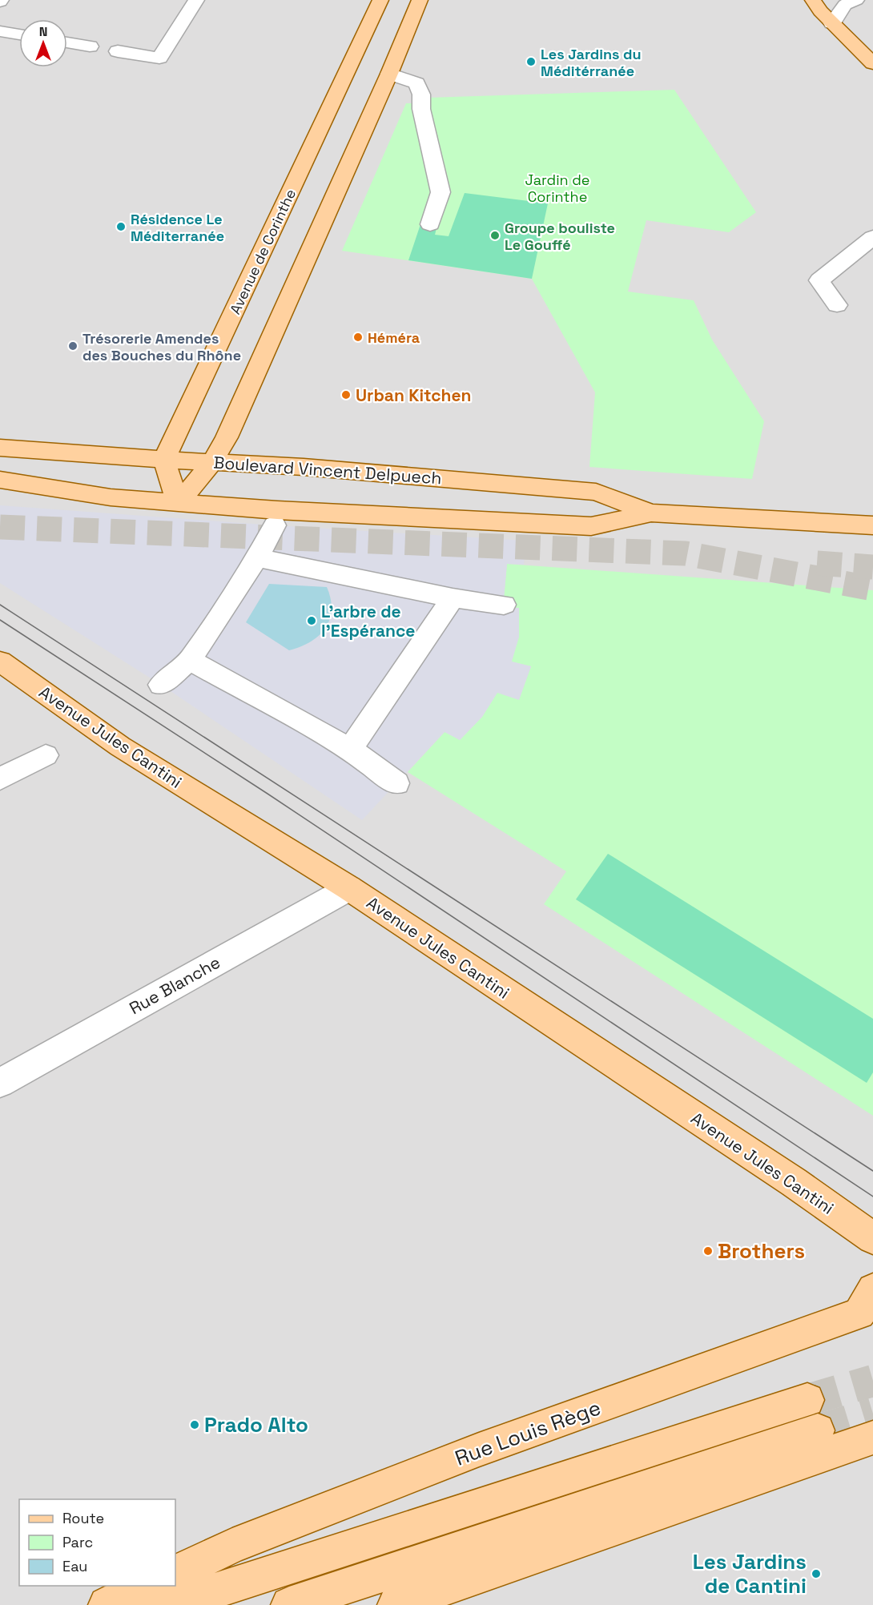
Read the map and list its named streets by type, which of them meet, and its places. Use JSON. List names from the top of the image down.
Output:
{
  "streets": {
    "main road": [
      "Avenue de Corinthe",
      "Boulevard Vincent Delpuech",
      "Avenue Jules Cantini",
      "Rue Louis Rège"
    ],
    "street": ["Rue Blanche"]
  },
  "crossings": [
    ["Avenue de Corinthe", "Boulevard Vincent Delpuech"],
    ["Avenue Jules Cantini", "Rue Blanche"]
  ],
  "parks": ["Jardin de Corinthe"],
  "places": [
    "Les Jardins du Méditérranée",
    "Résidence Le Méditerranée",
    "Groupe bouliste Le Gouffé",
    "Héméra",
    "Trésorerie Amendes des Bouches du Rhône",
    "Urban Kitchen",
    "L’arbre de l’Espérance",
    "Brothers",
    "Prado Alto",
    "Les Jardins de Cantini"
  ],
  "legend": ["Route", "Parc", "Eau"],
  "north": "top"
}
